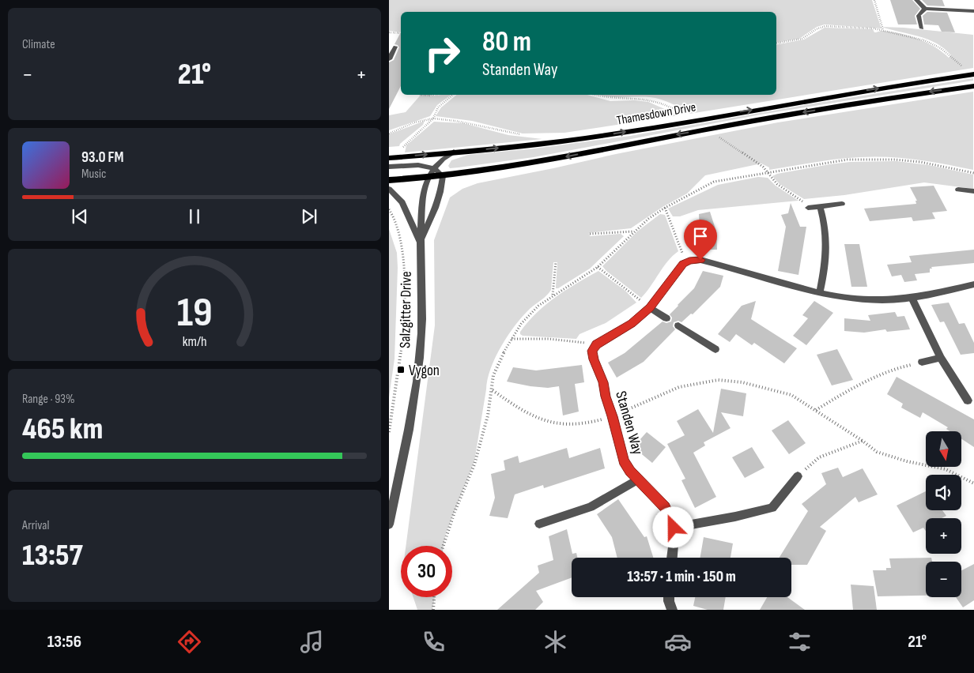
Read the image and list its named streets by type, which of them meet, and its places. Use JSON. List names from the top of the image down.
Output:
{
  "streets": {
    "main road": ["Thamesdown Drive"],
    "street": ["Salzgitter Drive", "Standen Way"]
  },
  "crossings": [
    ["Thamesdown Drive", "Salzgitter Drive"]
  ],
  "places": {
    "transit": ["Vygon"]
  },
  "north": "bottom",
  "page": {
    "tile": [
      "Climate",
      ["Range · 93%", "465 km"],
      ["Arrival", "13:57"]
    ],
    "turn": ["80 m", "Standen Way"],
    "heat": ["−", "21°", "+"],
    "song": ["93.0 FM", "Music"],
    "map_buttons": ["+", "−"],
    "limit": "30",
    "trip": "13:57 · 1 min · 150 m",
    "tabs": ["13:56", "21°"],
    "gauge": ["19", "km/h"]
  }
}
